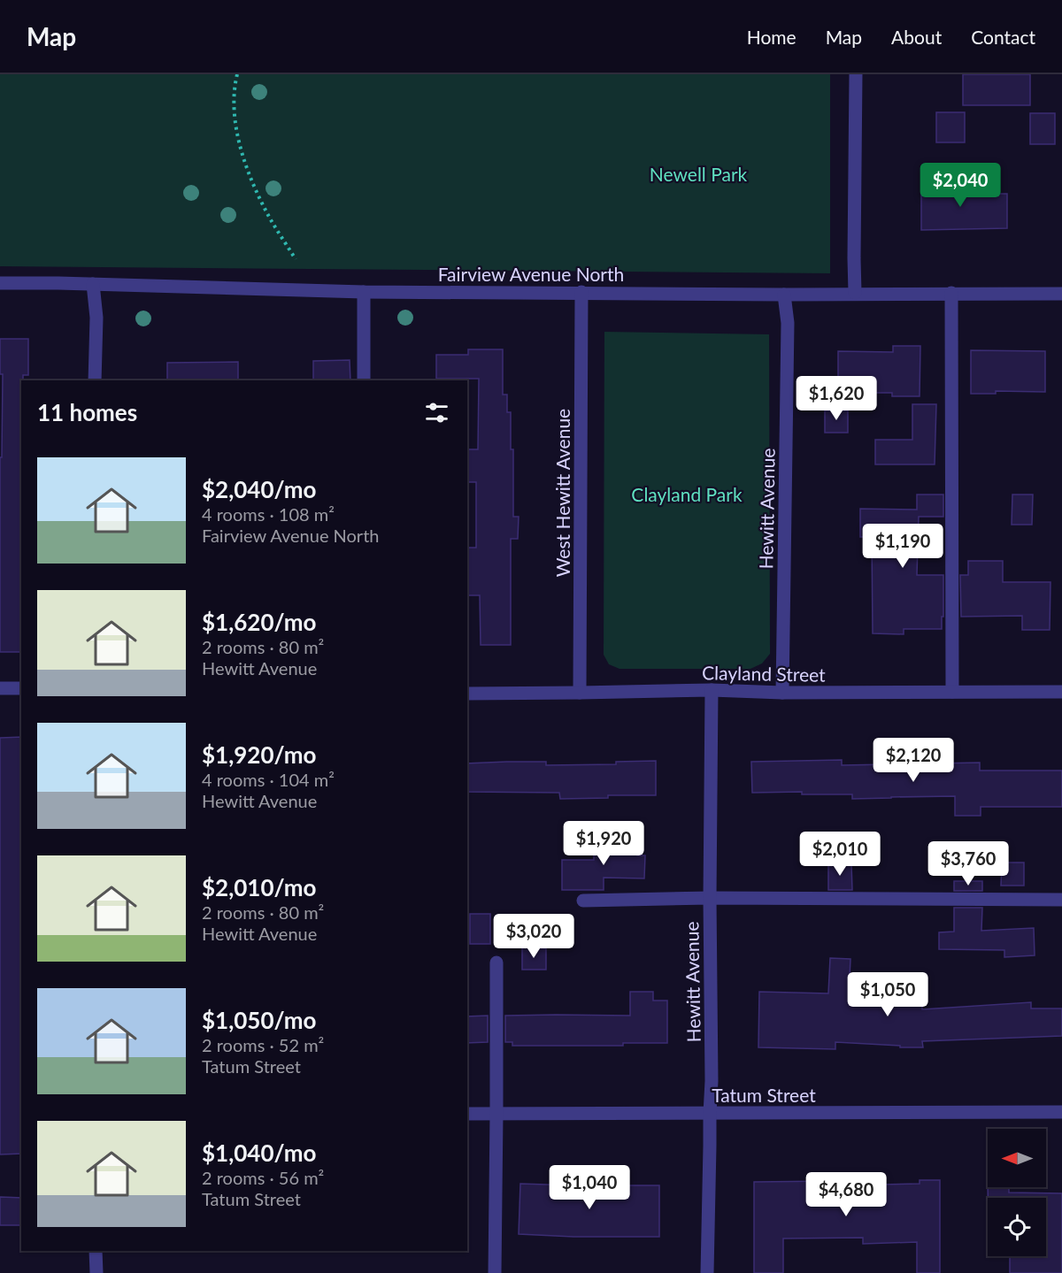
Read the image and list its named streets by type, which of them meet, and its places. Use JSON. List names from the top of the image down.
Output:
{
  "streets": {
    "street": [
      "Fairview Avenue North",
      "West Hewitt Avenue",
      "Hewitt Avenue",
      "Clayland Street",
      "Tatum Street"
    ]
  },
  "crossings": [
    ["Fairview Avenue North", "West Hewitt Avenue"],
    ["Fairview Avenue North", "Hewitt Avenue"],
    ["West Hewitt Avenue", "Clayland Street"],
    ["Hewitt Avenue", "Clayland Street"],
    ["Hewitt Avenue", "Tatum Street"]
  ],
  "parks": ["Newell Park", "Clayland Park"],
  "north": "left",
  "page": {
    "header": "Map",
    "nav": [
      "Home",
      "Map",
      "About",
      "Contact"
    ],
    "price": [
      "$2,040",
      "$1,620",
      "$1,190",
      "$2,120",
      "$1,920",
      "$2,010",
      "$3,760",
      "$3,020",
      "$1,050",
      "$1,040",
      "$4,680"
    ],
    "heading": "11 homes",
    "list": [
      {
        "name": "$2,040/mo",
        "note": "4 rooms · 108 m² · Fairview Avenue North"
      },
      {
        "name": "$1,620/mo",
        "note": "2 rooms · 80 m² · Hewitt Avenue"
      },
      {
        "name": "$1,920/mo",
        "note": "4 rooms · 104 m² · Hewitt Avenue"
      },
      {
        "name": "$2,010/mo",
        "note": "2 rooms · 80 m² · Hewitt Avenue"
      },
      {
        "name": "$1,050/mo",
        "note": "2 rooms · 52 m² · Tatum Street"
      },
      {
        "name": "$1,040/mo",
        "note": "2 rooms · 56 m² · Tatum Street"
      }
    ]
  }
}
